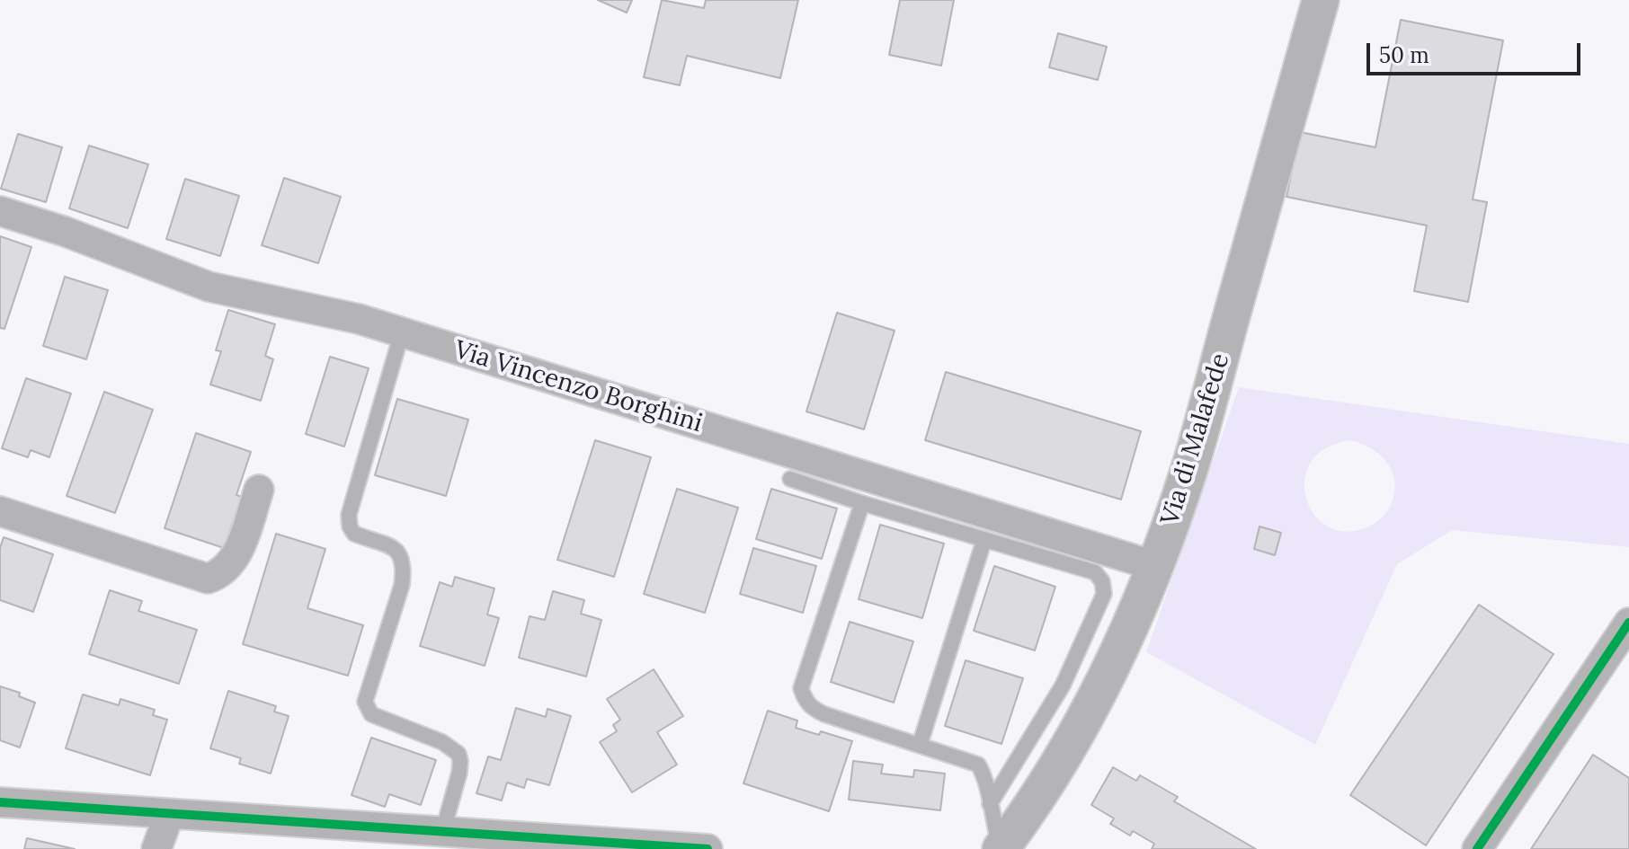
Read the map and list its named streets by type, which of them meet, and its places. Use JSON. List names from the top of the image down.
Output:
{
  "streets": {
    "street": ["Via Vincenzo Borghini", "Via di Malafede"]
  },
  "crossings": [
    ["Via Vincenzo Borghini", "Via di Malafede"]
  ],
  "scale_bar": "50 m"
}
